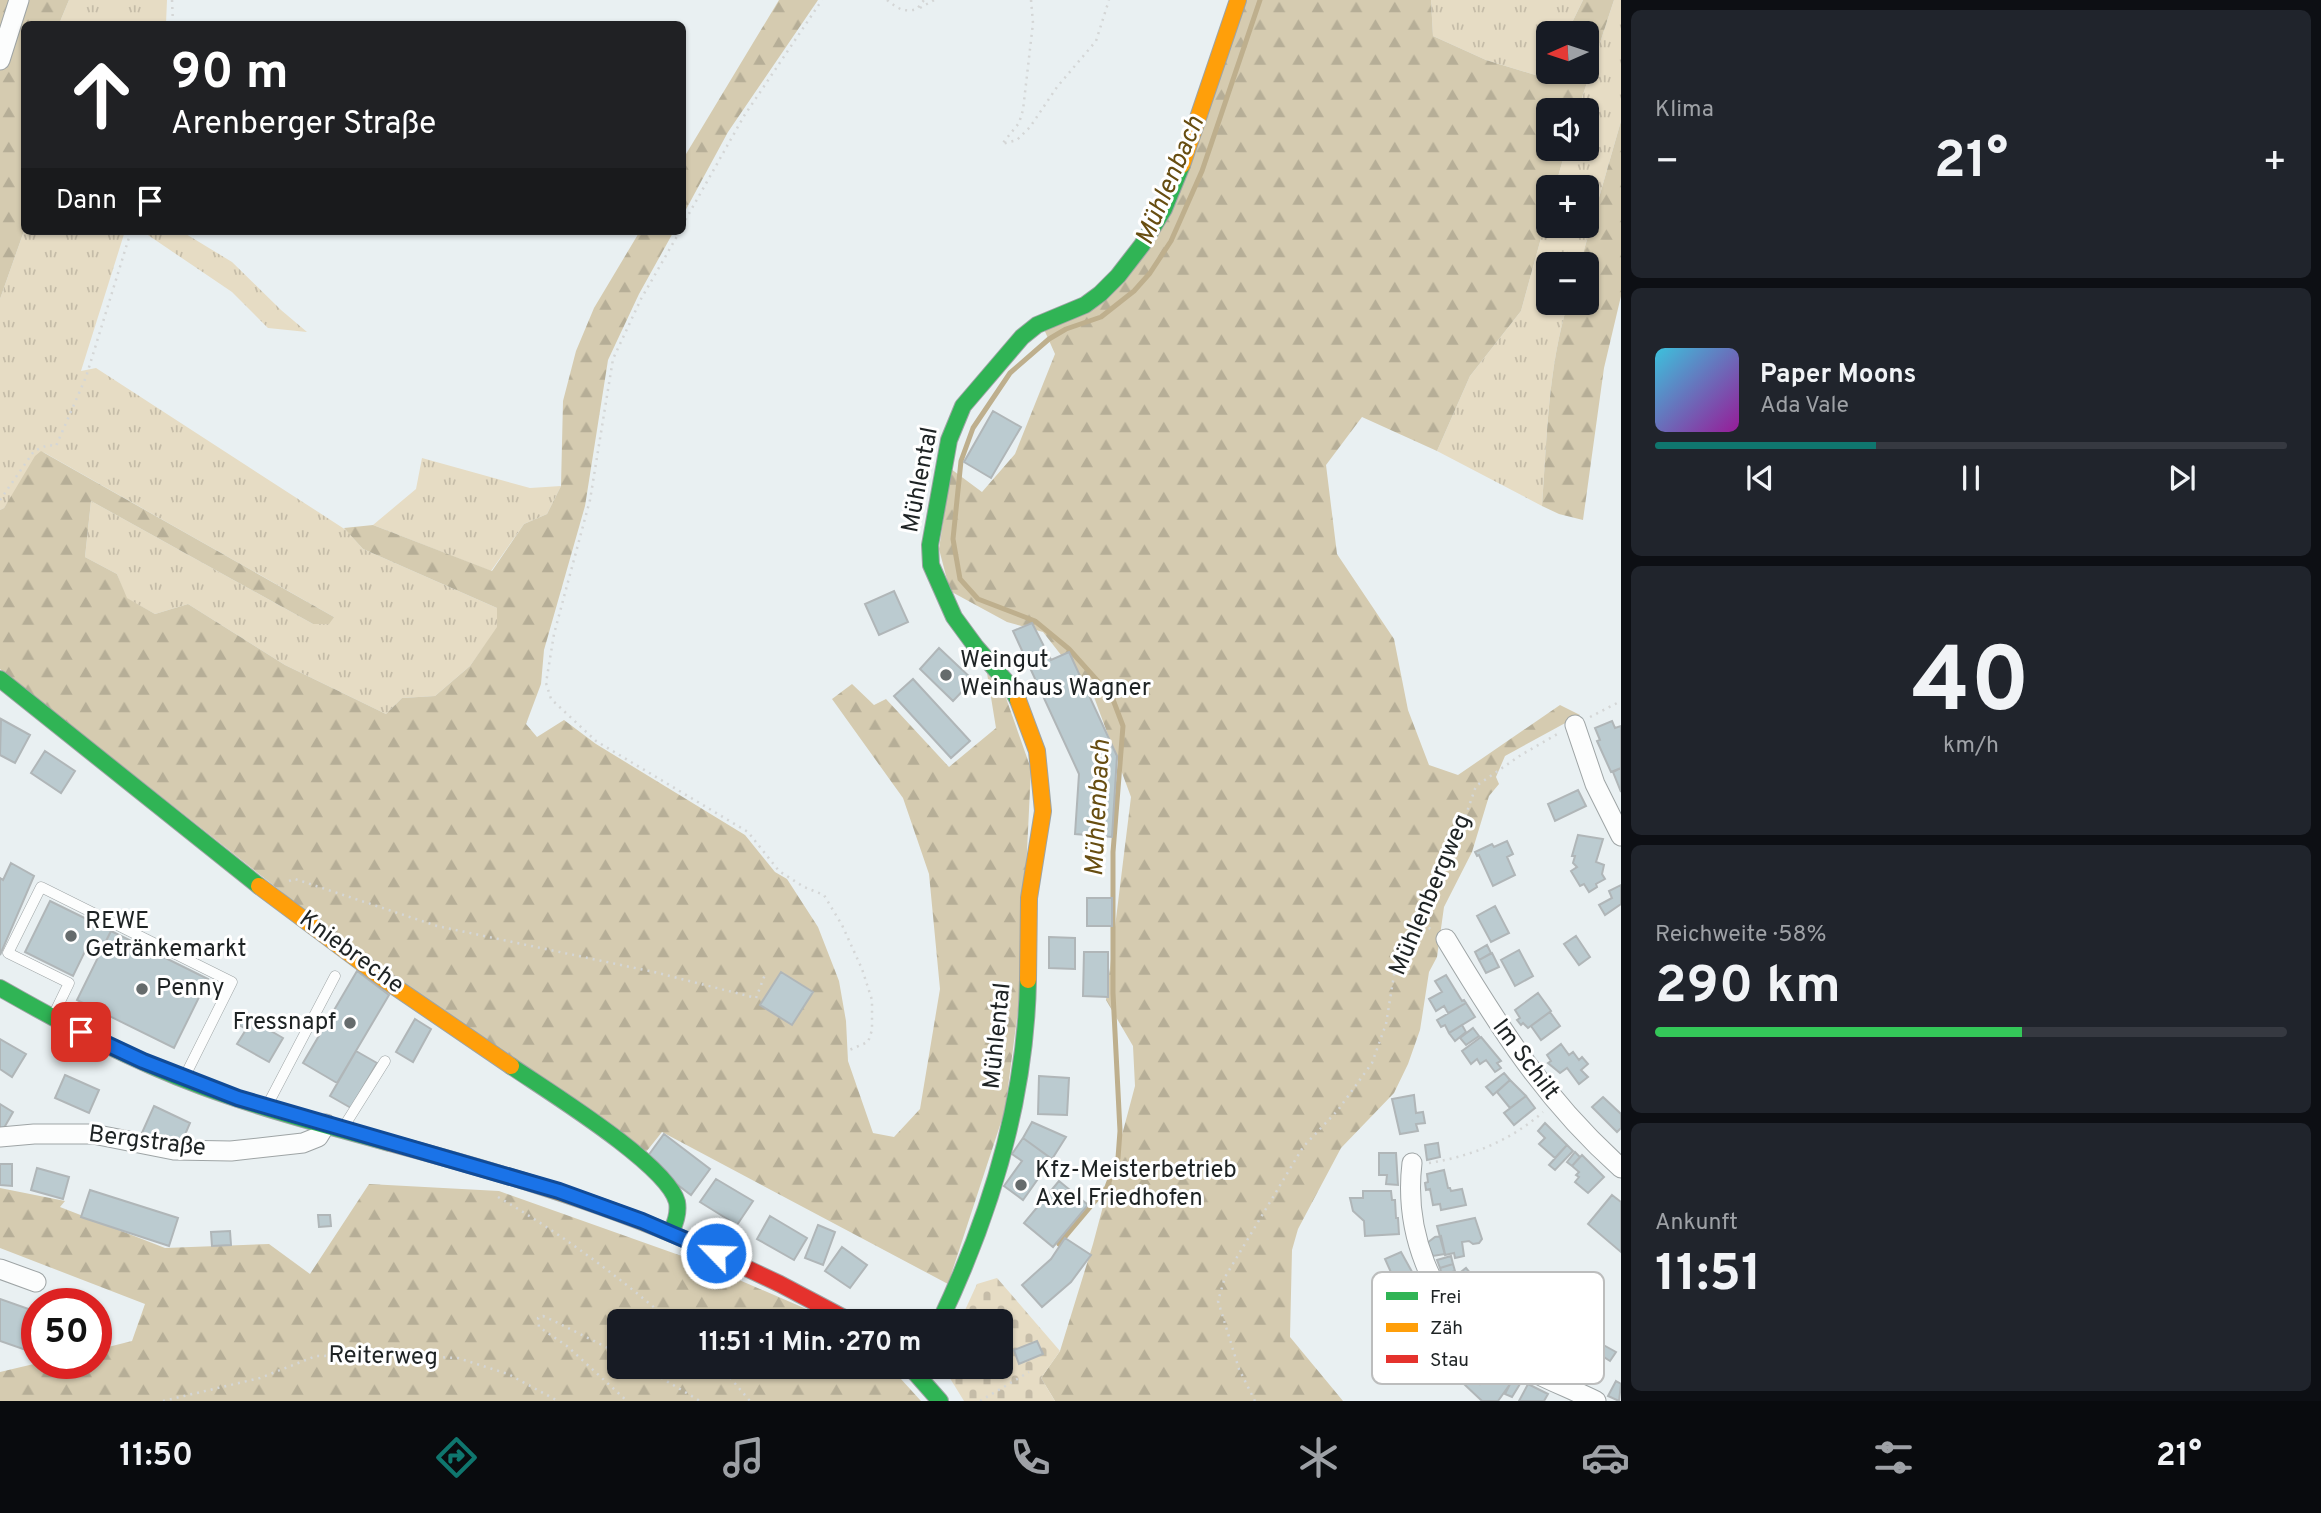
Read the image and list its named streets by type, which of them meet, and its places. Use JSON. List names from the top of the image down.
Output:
{
  "streets": {
    "street": [
      "Mühlental",
      "Kniebreche",
      "Im Schilt",
      "Bergstraße"
    ],
    "path": ["Mühlenbergweg", "Reiterweg"]
  },
  "water": ["Mühlenbach"],
  "places": [
    "Weingut Weinhaus Wagner",
    "REWE Getränkemarkt",
    "Penny",
    "Fressnapf",
    "Kfz-Meisterbetrieb Axel Friedhofen"
  ],
  "legend": ["Frei", "Zäh", "Stau"],
  "north": "left",
  "page": {
    "tile": [
      "Klima",
      ["40", "km/h"],
      ["Reichweite · 58%", "290 km"],
      ["Ankunft", "11:51"]
    ],
    "map_buttons": ["+", "−"],
    "turn": ["90 m", "Arenberger Straße"],
    "heat": ["−", "21°", "+"],
    "then": "Dann",
    "song": ["Paper Moons", "Ada Vale"],
    "limit": "50",
    "trip": "11:51 · 1 Min. · 270 m",
    "tabs": ["11:50", "21°"]
  }
}
